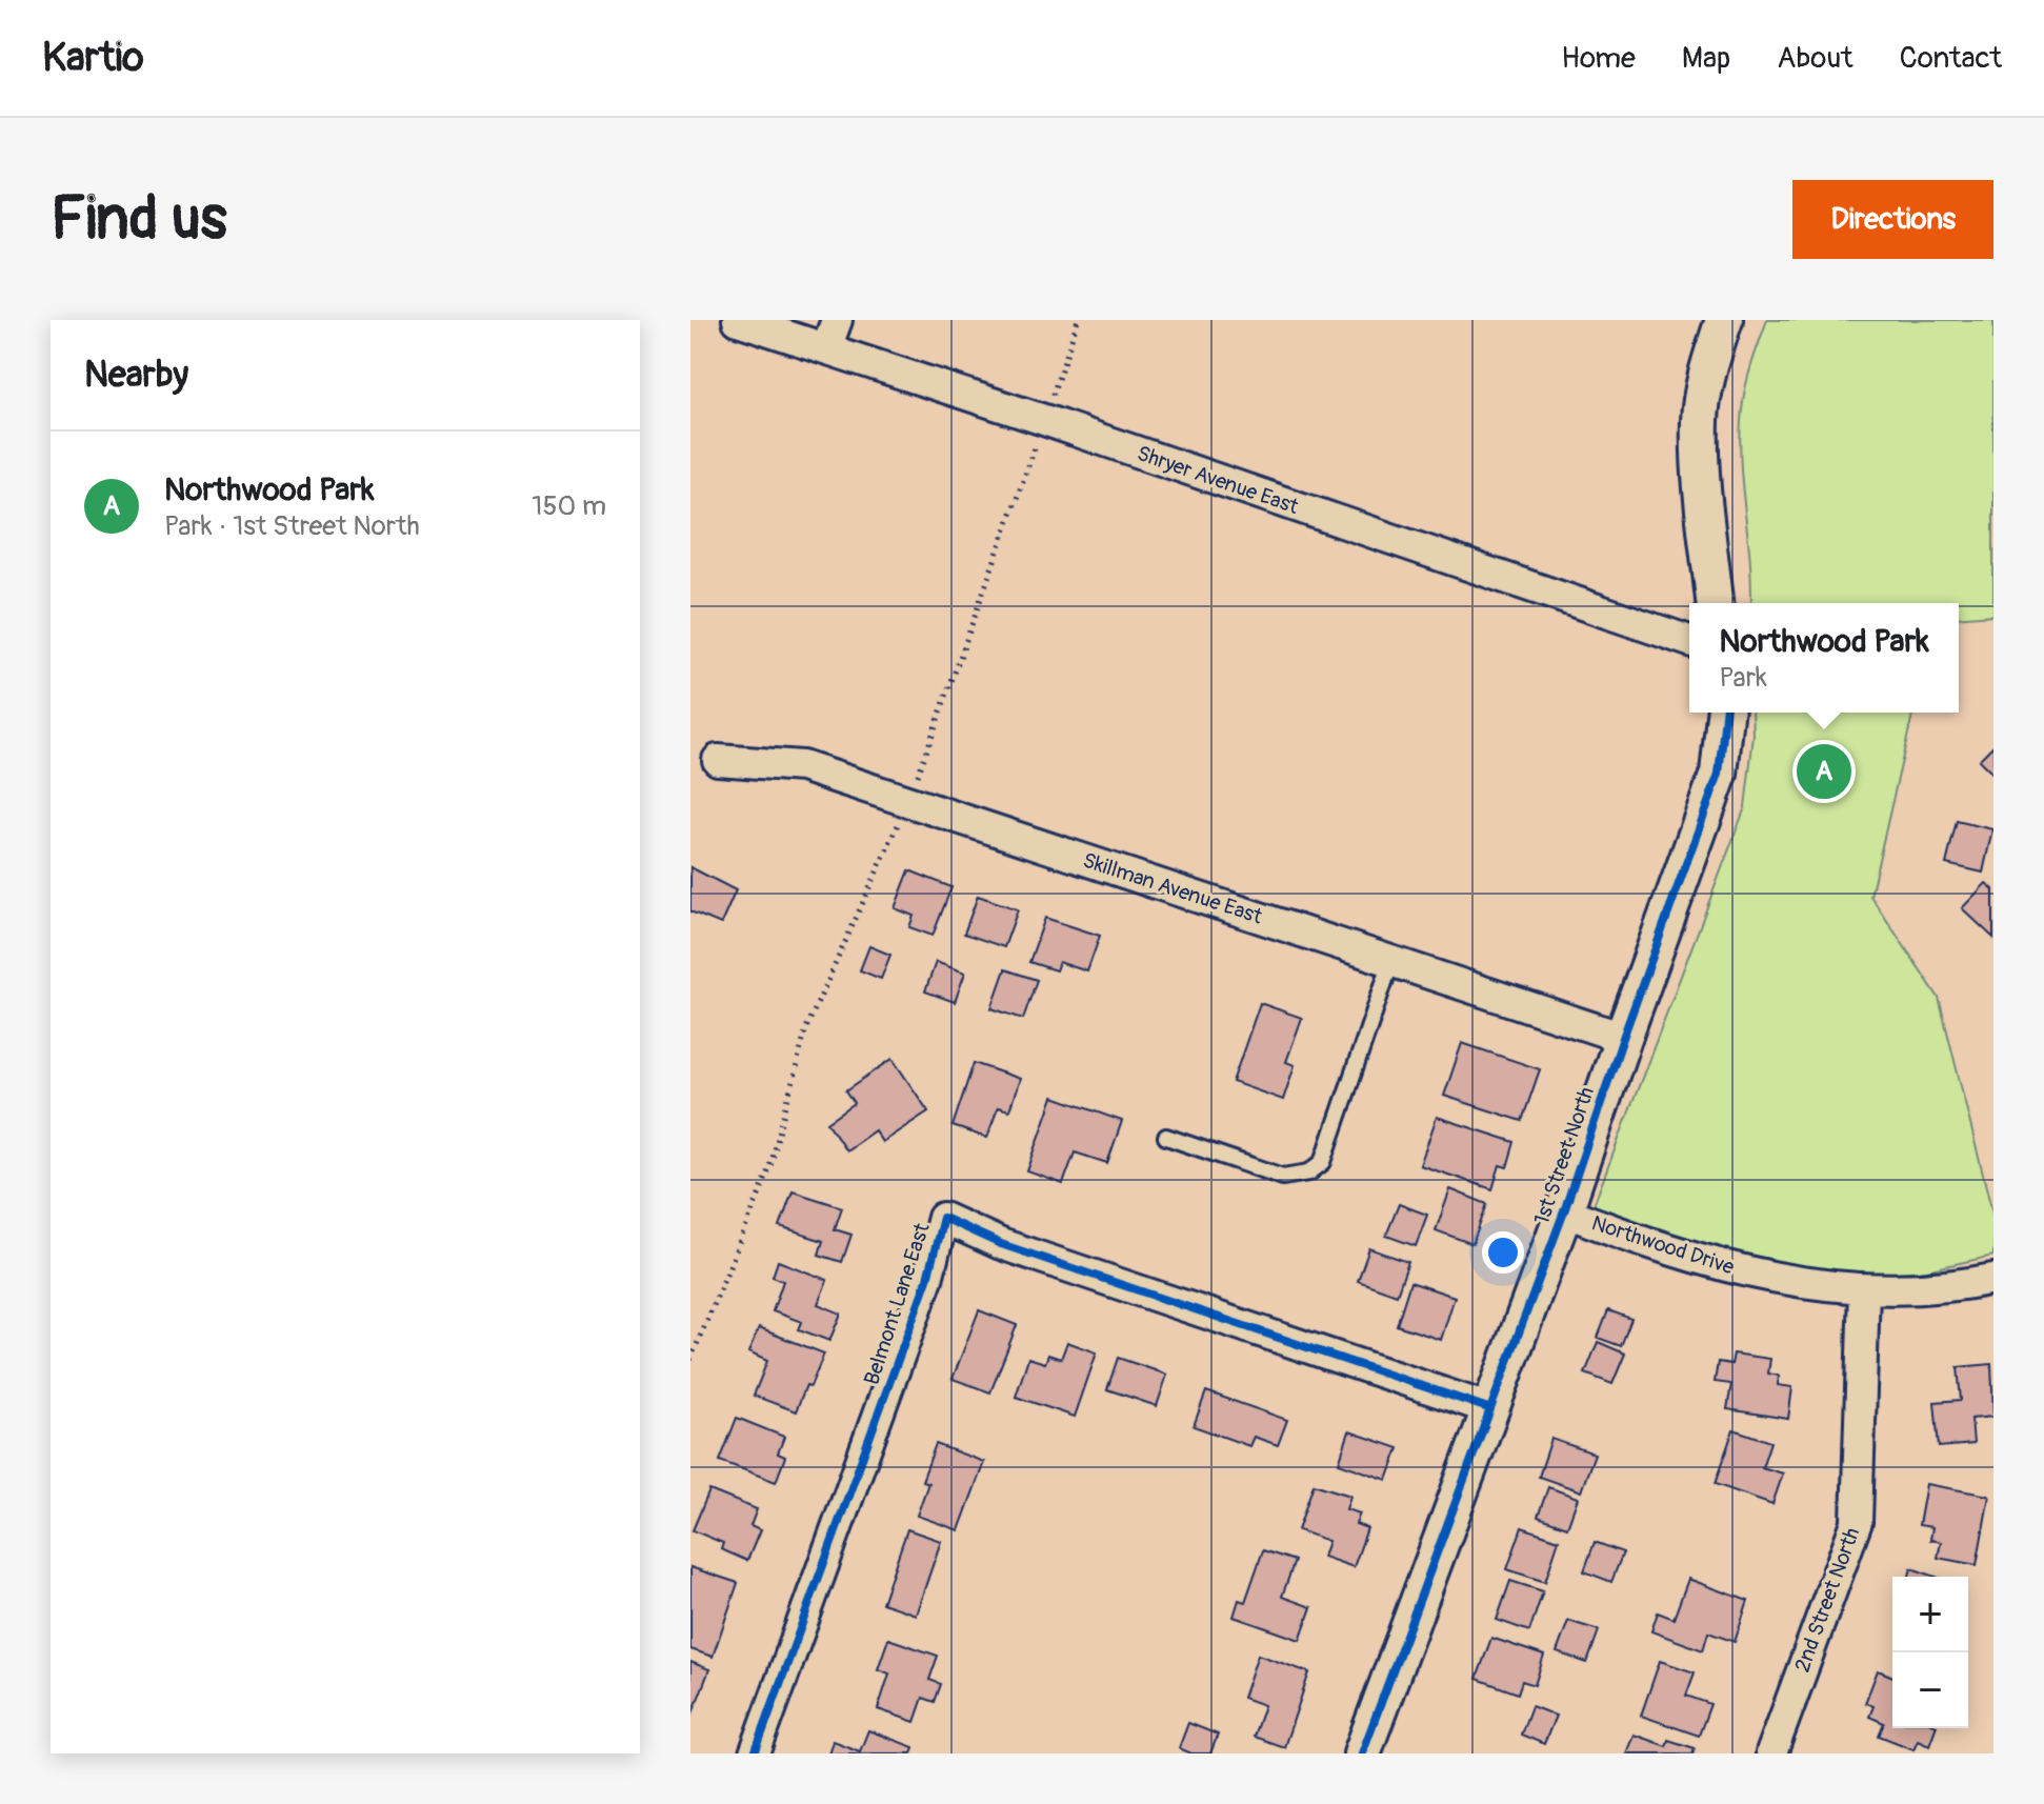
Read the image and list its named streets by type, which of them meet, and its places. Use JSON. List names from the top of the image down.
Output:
{
  "streets": {
    "street": [
      "Shryer Avenue East",
      "Skillman Avenue East",
      "1st Street North",
      "Northwood Drive",
      "Belmont Lane East",
      "2nd Street North"
    ]
  },
  "crossings": [
    ["Skillman Avenue East", "1st Street North"],
    ["1st Street North", "Northwood Drive"],
    ["1st Street North", "Belmont Lane East"],
    ["Northwood Drive", "2nd Street North"]
  ],
  "page": {
    "header": "Kartio",
    "nav": [
      "Home",
      "Map",
      "About",
      "Contact"
    ],
    "buttons": "Directions",
    "title": "Find us",
    "heading": "Nearby",
    "list": [
      {
        "mark": "A",
        "name": "Northwood Park",
        "note": "Park · 1st Street North",
        "value": "150 m"
      }
    ],
    "popup": ["Northwood Park", "Park"],
    "pins": "A",
    "map_buttons": ["+", "−"]
  }
}
